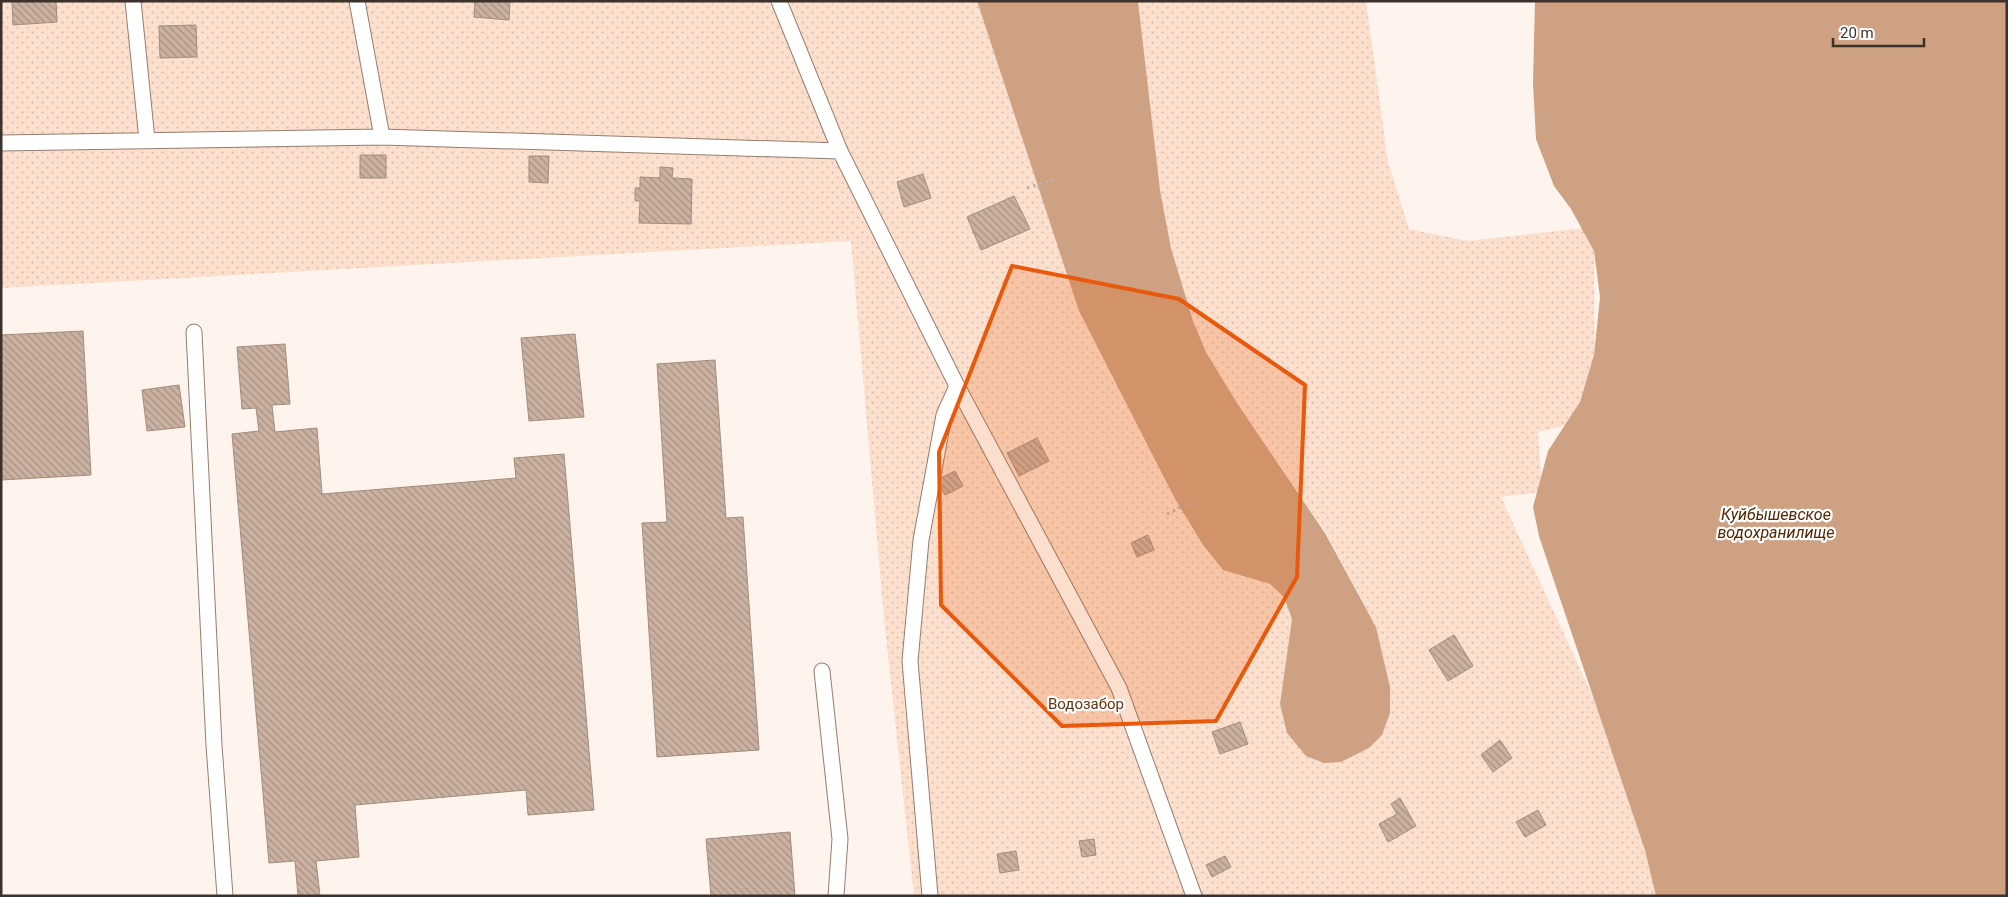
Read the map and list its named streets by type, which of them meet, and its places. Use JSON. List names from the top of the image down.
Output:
{
  "water": ["Куйбышевское водохранилище"],
  "parks": ["Водозабор"],
  "scale_bar": "20 m"
}
